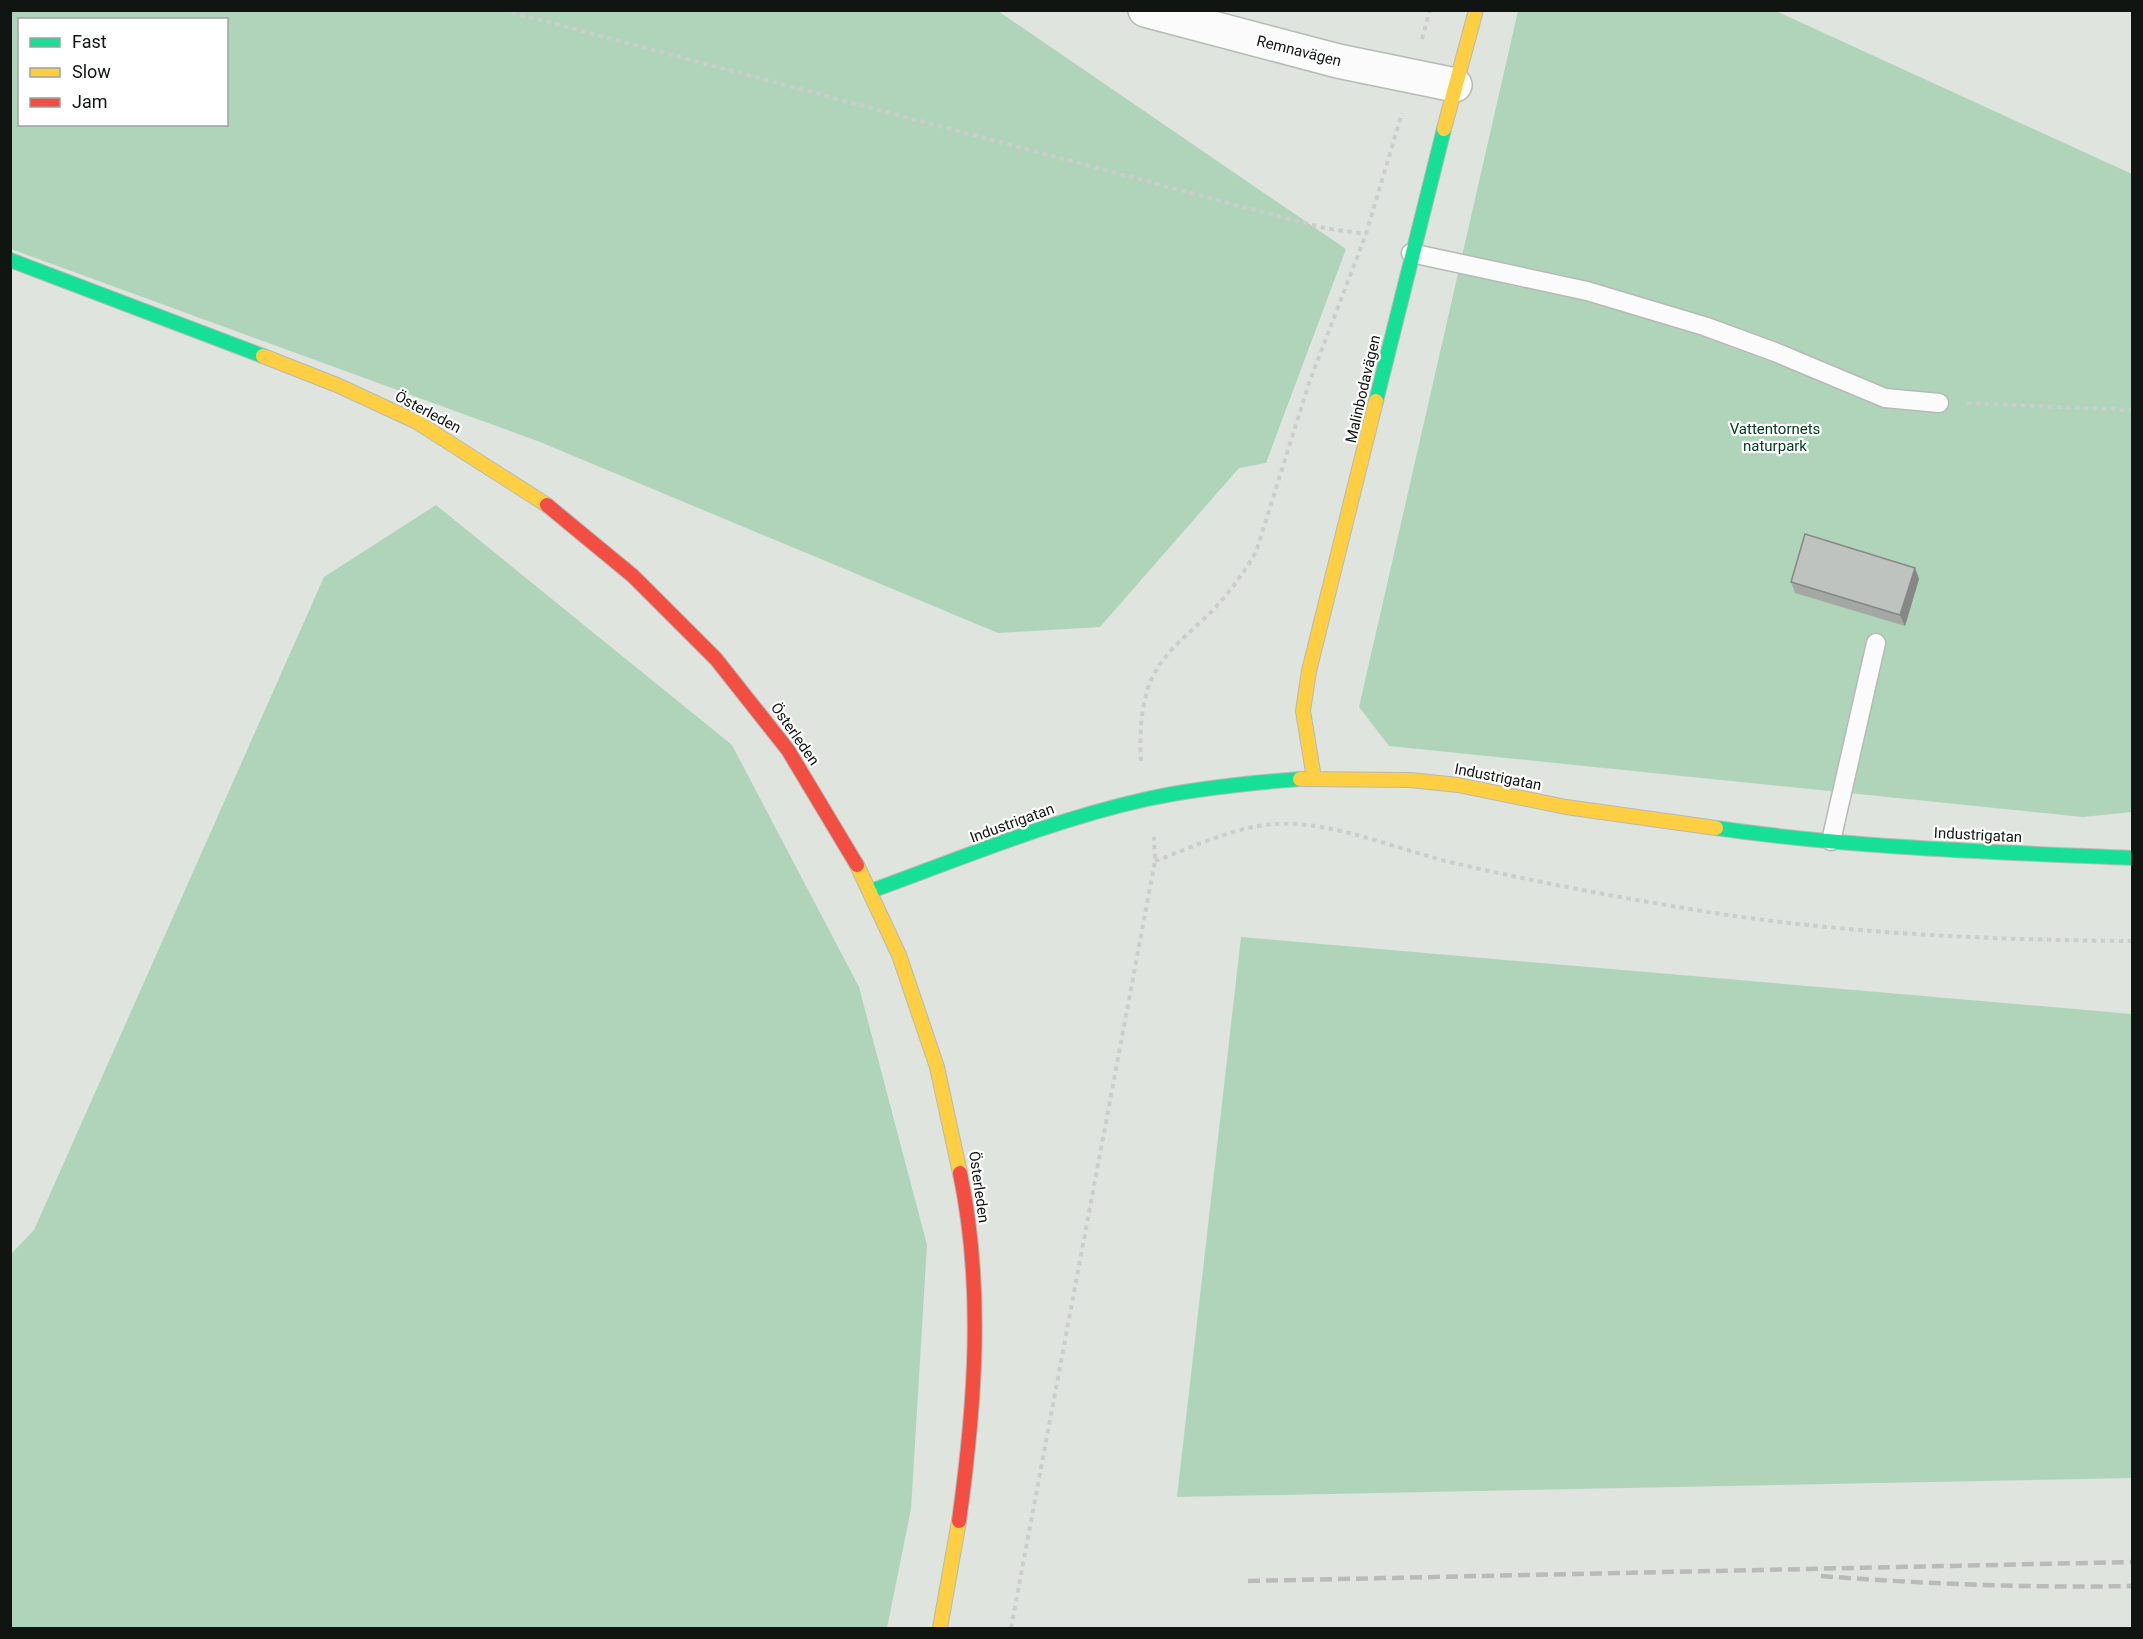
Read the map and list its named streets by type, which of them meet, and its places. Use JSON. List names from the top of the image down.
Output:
{
  "streets": {
    "street": [
      "Remnavägen",
      "Malinbodavägen",
      "Österleden",
      "Industrigatan"
    ]
  },
  "crossings": [
    ["Remnavägen", "Malinbodavägen"],
    ["Malinbodavägen", "Industrigatan"],
    ["Österleden", "Industrigatan"]
  ],
  "parks": ["Vattentornets naturpark"],
  "legend": ["Fast", "Slow", "Jam"]
}
